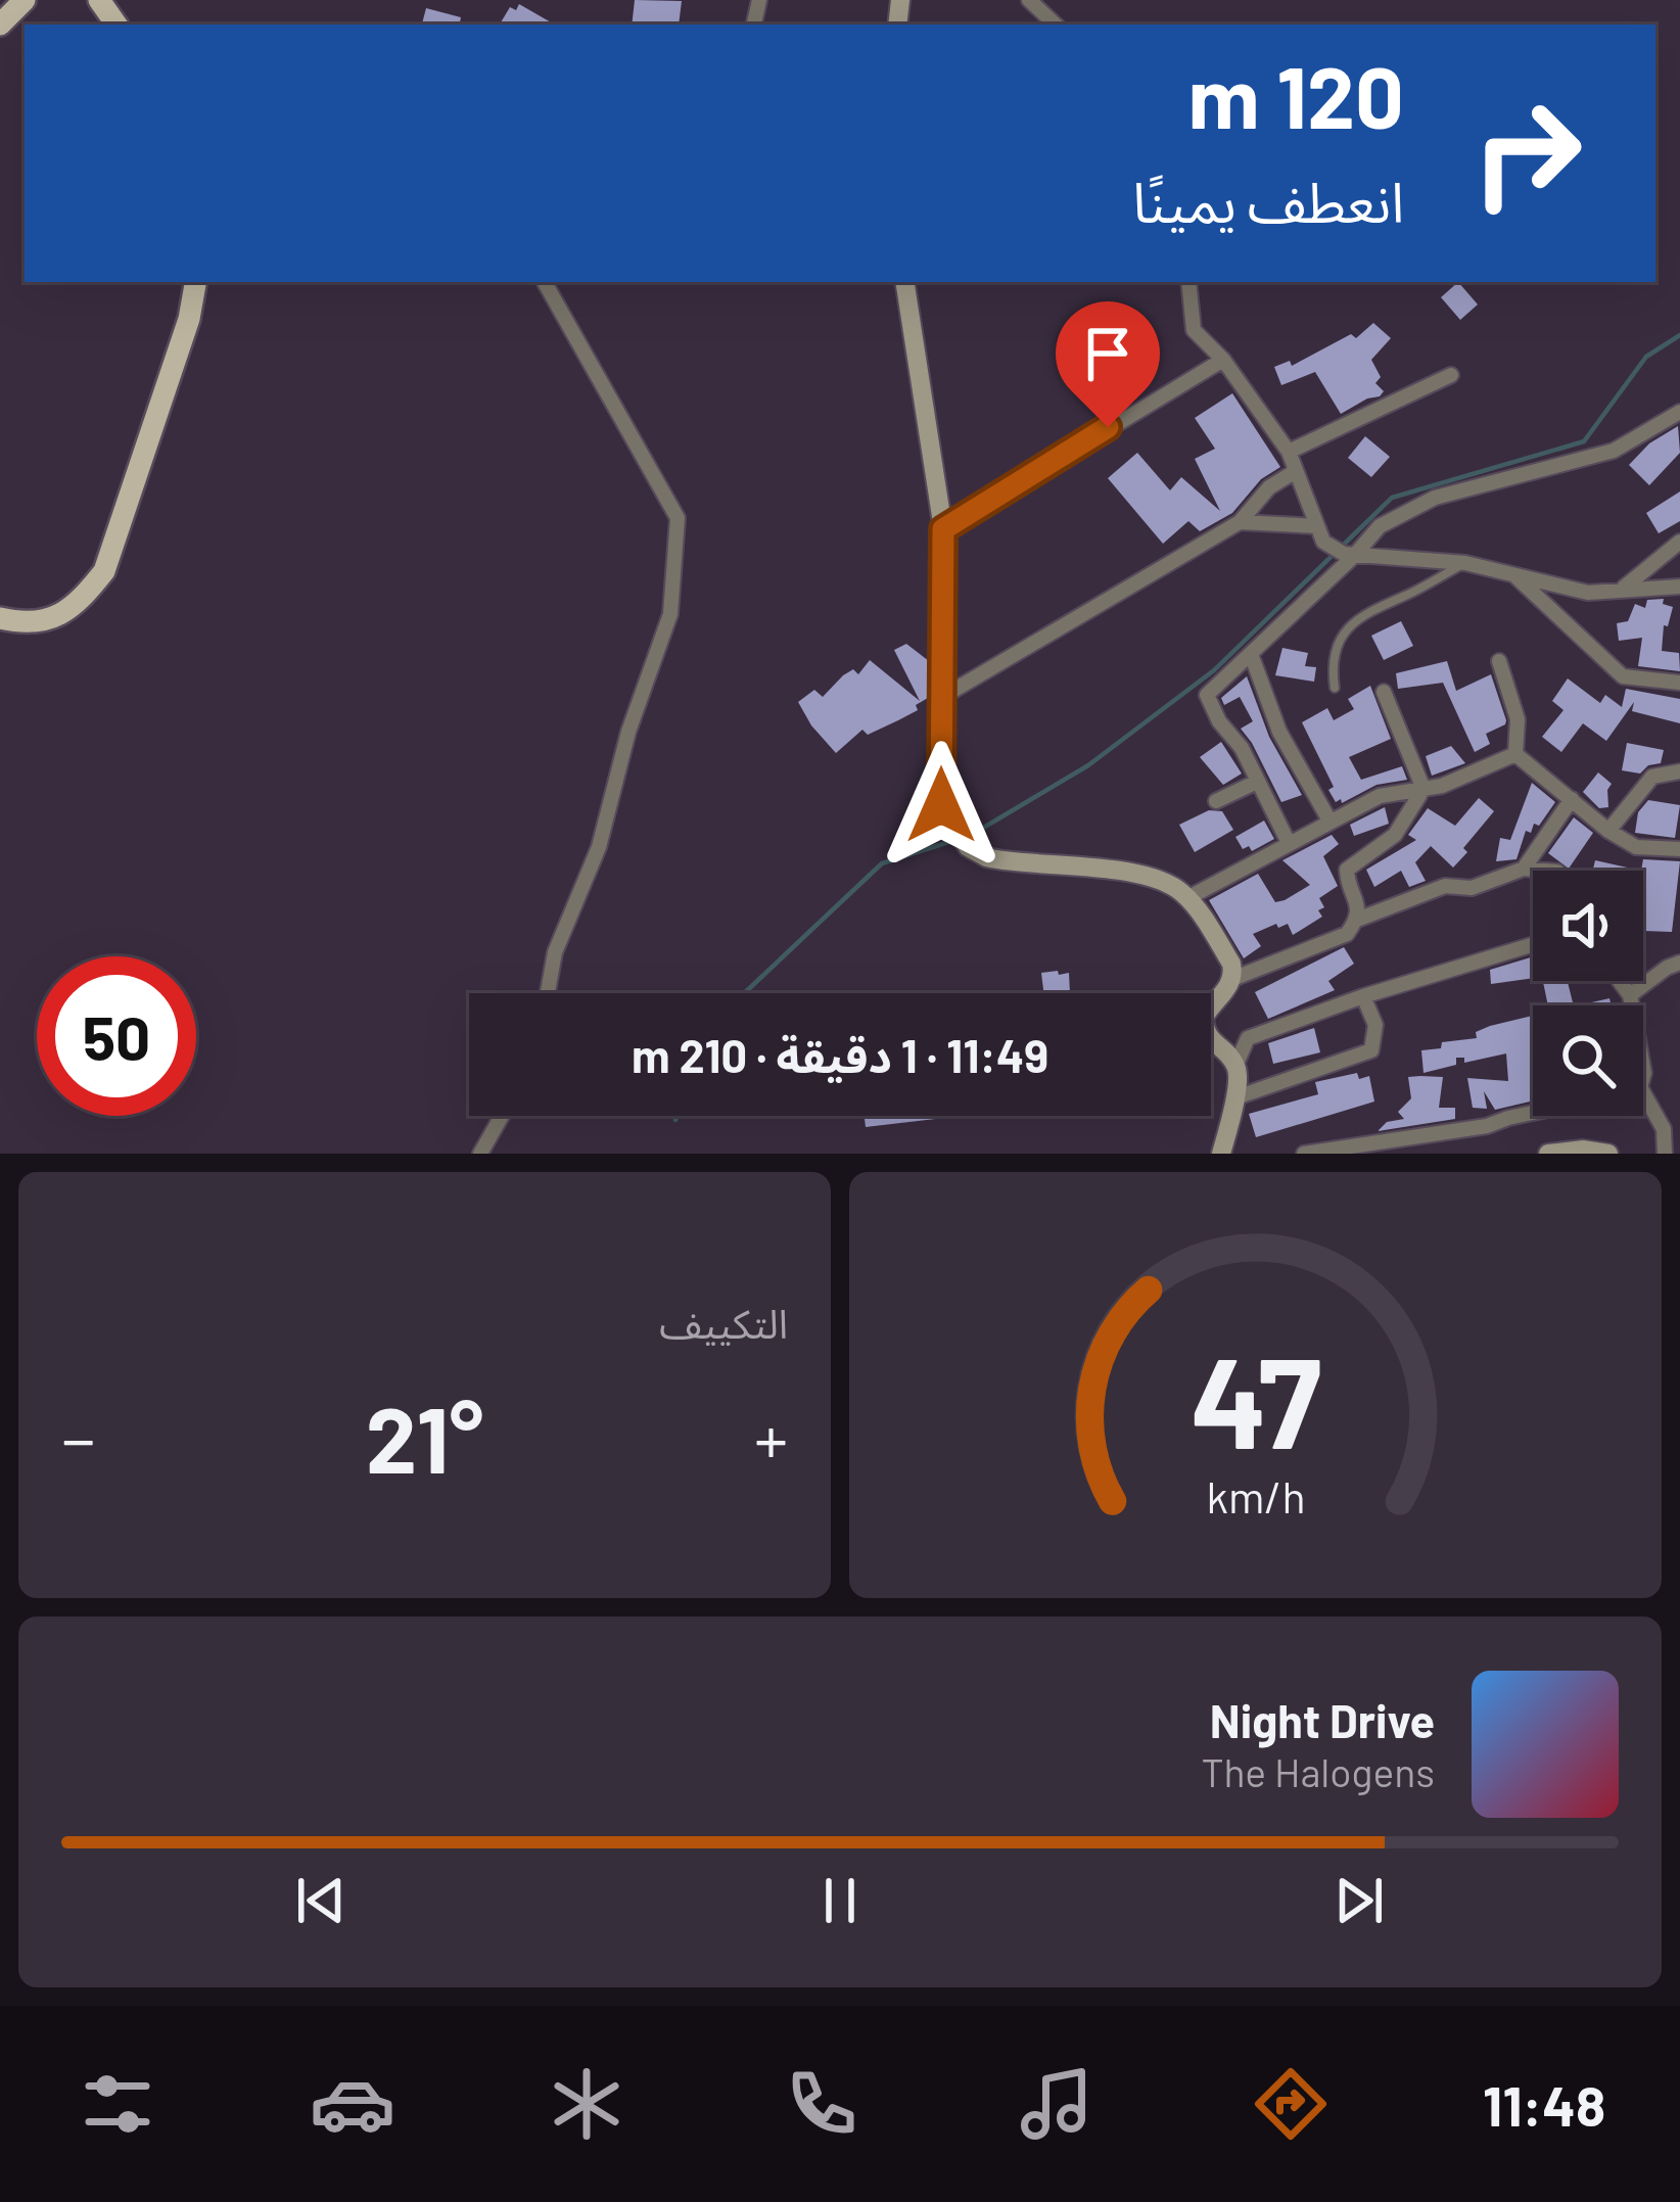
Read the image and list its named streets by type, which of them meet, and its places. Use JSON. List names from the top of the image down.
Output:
{
  "page": {
    "turn": ["120 m", "انعطف يمينًا"],
    "limit": "50",
    "trip": "11:49 · 1 دقيقة · 210 m",
    "tile": "التكييف",
    "heat": ["−", "21°", "+"],
    "song": ["Night Drive", "The Halogens"],
    "tabs": "11:48",
    "gauge": ["47", "km/h"]
  }
}
